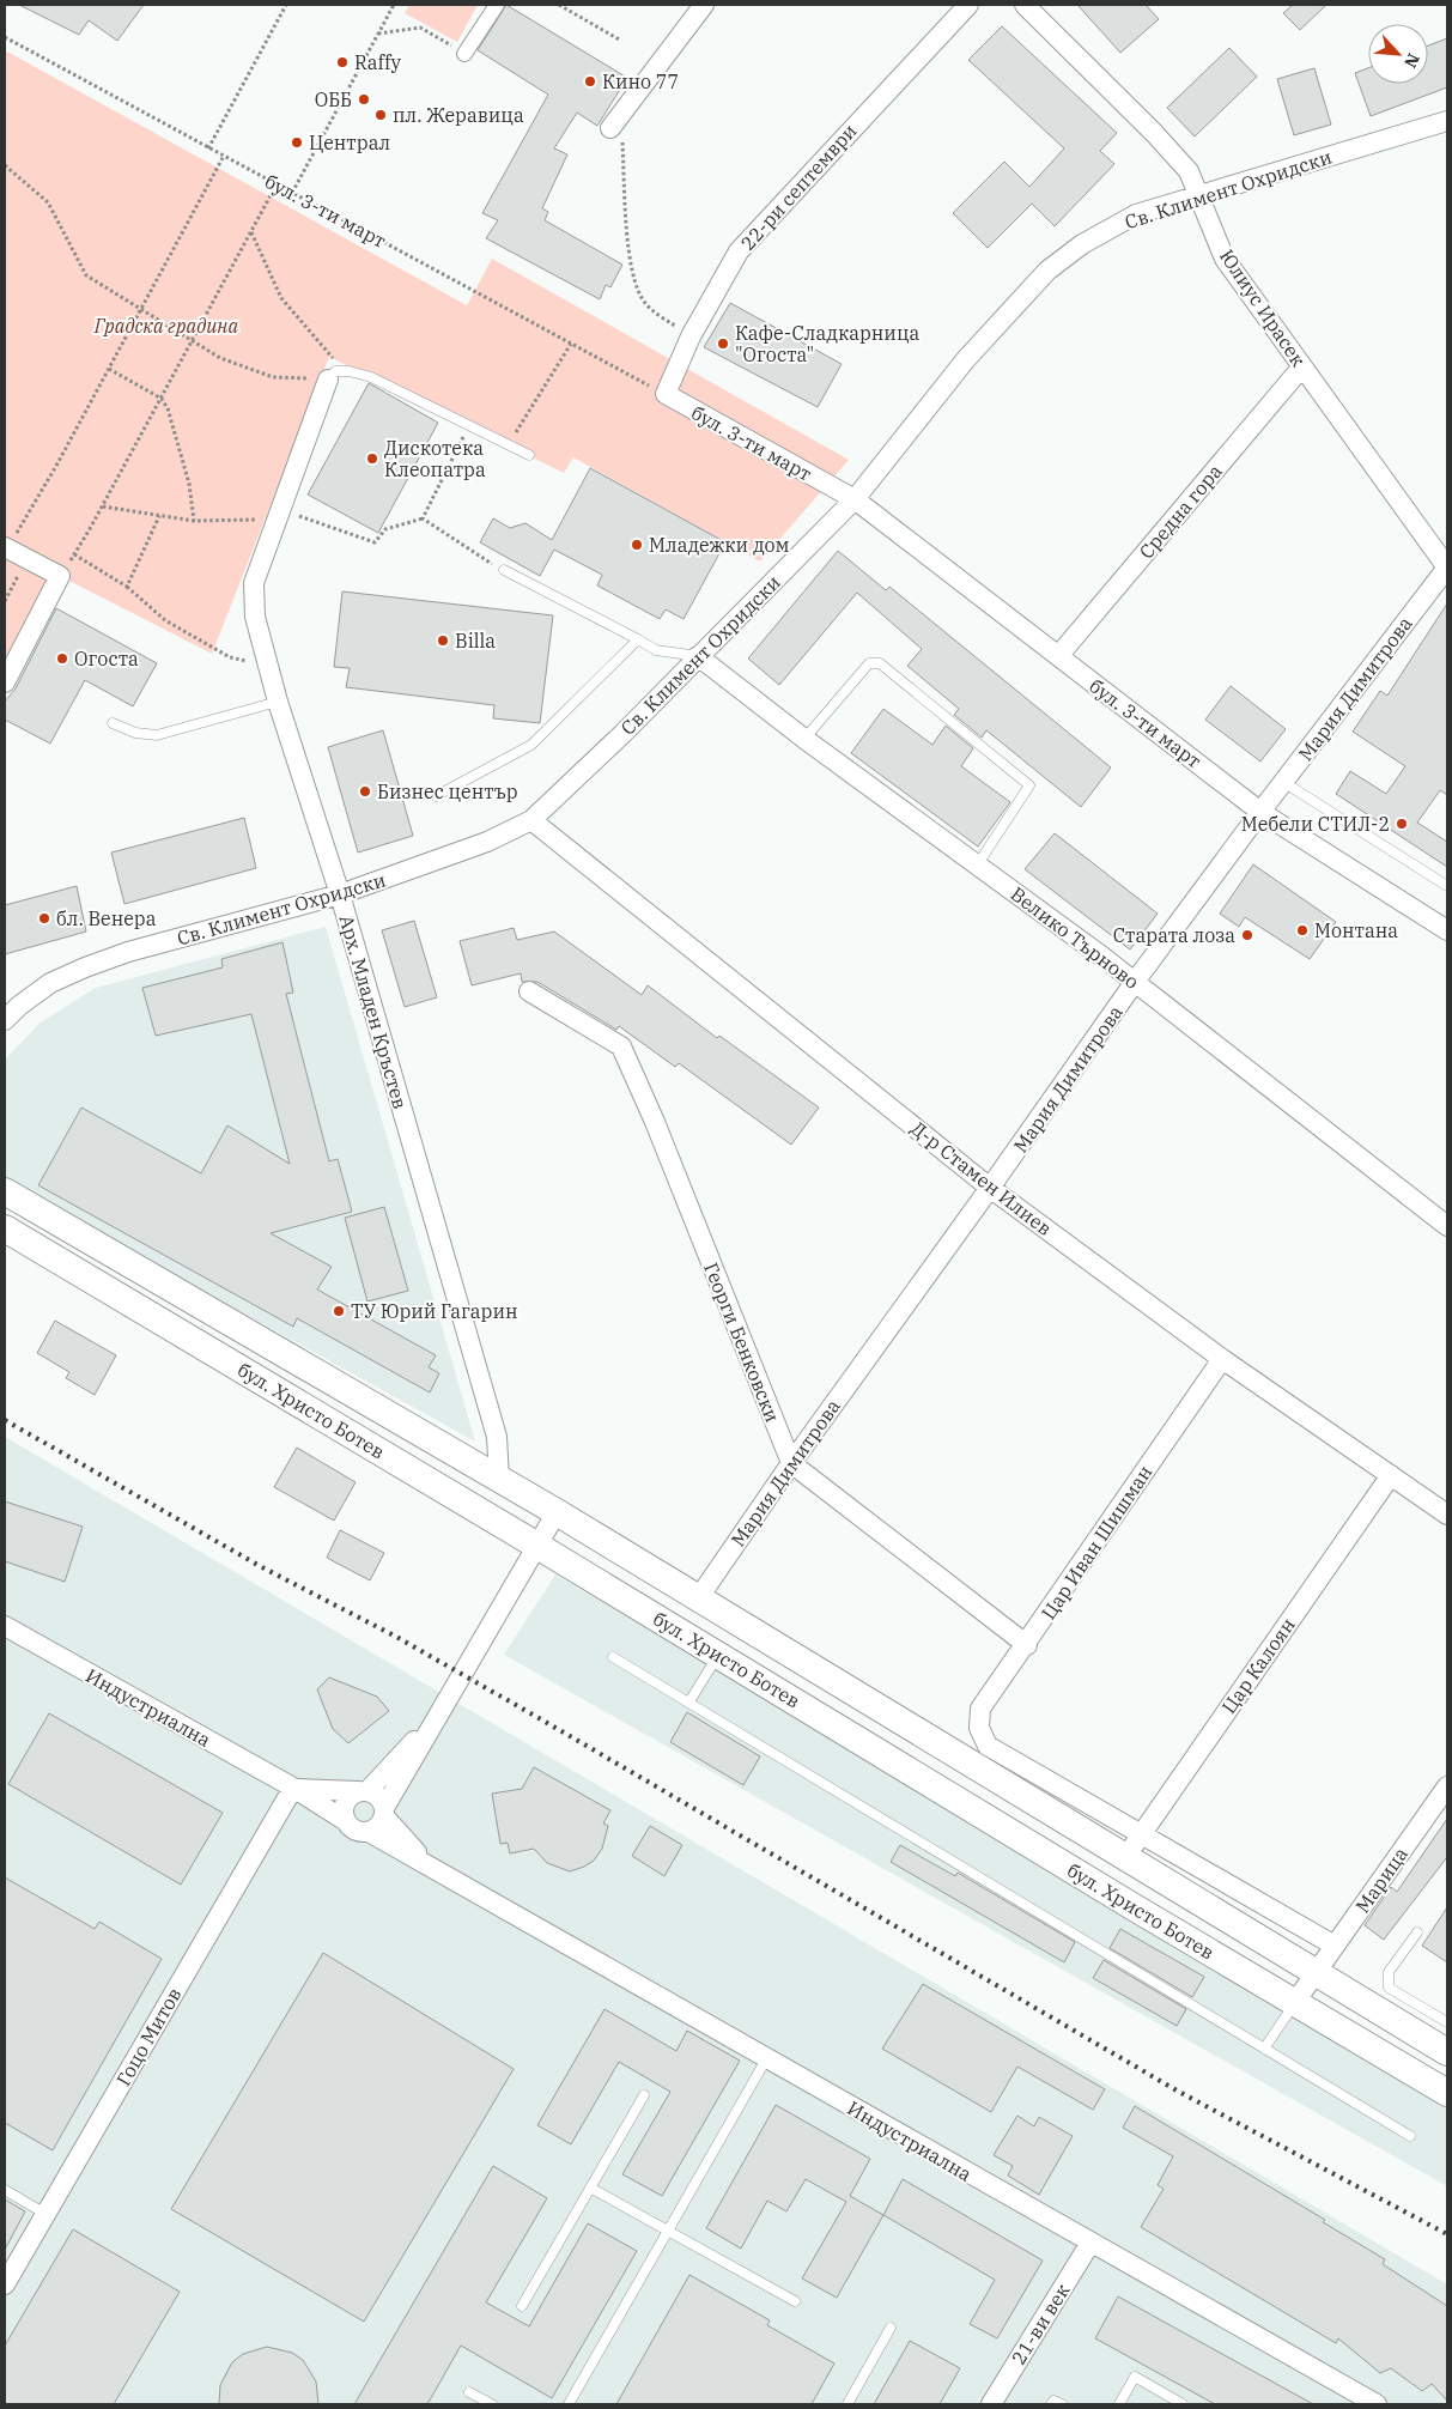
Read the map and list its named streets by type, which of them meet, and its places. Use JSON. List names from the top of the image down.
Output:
{
  "streets": {
    "main road": ["бул. Христо Ботев"],
    "street": [
      "22-ри септември",
      "Св. Климент Охридски",
      "бул. 3-ти март",
      "Юлиус Ирасек",
      "Средна гора",
      "Мария Димитрова",
      "Велико Търново",
      "Арх. Младен Кръстев",
      "Д-р Стамен Илиев",
      "Георги Бенковски",
      "Цар Иван Шишман",
      "Цар Калоян",
      "Индустриална",
      "Марица",
      "Гоцо Митов",
      "21-ви век"
    ]
  },
  "crossings": [
    ["22-ри септември", "бул. 3-ти март"],
    ["Св. Климент Охридски", "бул. 3-ти март"],
    ["Св. Климент Охридски", "Юлиус Ирасек"],
    ["Св. Климент Охридски", "Велико Търново"],
    ["Св. Климент Охридски", "Арх. Младен Кръстев"],
    ["Св. Климент Охридски", "Д-р Стамен Илиев"],
    ["бул. 3-ти март", "Средна гора"],
    ["бул. 3-ти март", "Мария Димитрова"],
    ["Юлиус Ирасек", "Средна гора"],
    ["Юлиус Ирасек", "Мария Димитрова"],
    ["Мария Димитрова", "Велико Търново"],
    ["Мария Димитрова", "Д-р Стамен Илиев"],
    ["Мария Димитрова", "Георги Бенковски"],
    ["Мария Димитрова", "бул. Христо Ботев"],
    ["Арх. Младен Кръстев", "бул. Христо Ботев"],
    ["Д-р Стамен Илиев", "Цар Иван Шишман"],
    ["Д-р Стамен Илиев", "Цар Калоян"],
    ["бул. Христо Ботев", "Цар Калоян"],
    ["бул. Христо Ботев", "Марица"],
    ["Цар Иван Шишман", "Цар Калоян"],
    ["Индустриална", "Гоцо Митов"],
    ["Индустриална", "21-ви век"]
  ],
  "parks": ["Градска градина"],
  "places": [
    "Raffy",
    "Кино 77",
    "ОББ",
    "пл. Жеравица",
    "Централ",
    "Кафе-Сладкарница \"Огоста\"",
    "Дискотека Клеопатра",
    "Младежки дом",
    "Billa",
    "Огоста",
    "Бизнес център",
    "Мебели СТИЛ-2",
    "бл. Венера",
    "Монтана",
    "Старата лоза",
    "ТУ Юрий Гагарин"
  ],
  "north": "bottom right"
}
